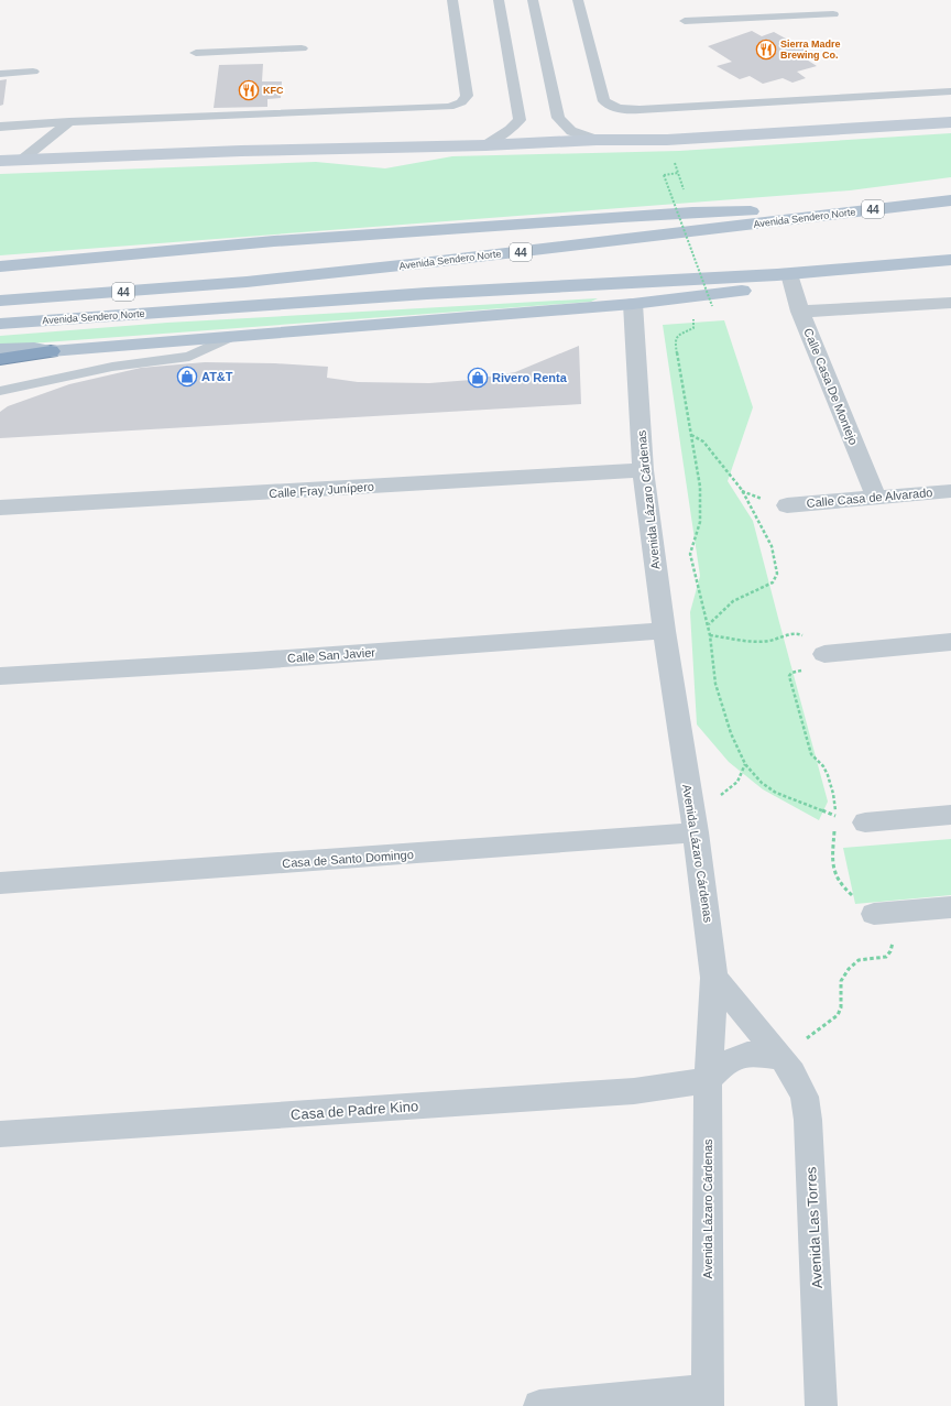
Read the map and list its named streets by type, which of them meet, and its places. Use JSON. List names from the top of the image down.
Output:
{
  "streets": {
    "main road": ["44", "Avenida Sendero Norte"],
    "street": [
      "Calle Casa De Montejo",
      "Calle Fray Junípero",
      "Calle Casa de Alvarado",
      "Avenida Lázaro Cárdenas",
      "Calle San Javier",
      "Casa de Santo Domingo",
      "Casa de Padre Kino",
      "Avenida Las Torres"
    ]
  },
  "crossings": [
    ["Avenida Sendero Norte", "Calle Casa De Montejo"],
    ["Calle Casa De Montejo", "Calle Casa de Alvarado"],
    ["Calle Fray Junípero", "Avenida Lázaro Cárdenas"],
    ["Avenida Lázaro Cárdenas", "Calle San Javier"],
    ["Avenida Lázaro Cárdenas", "Casa de Santo Domingo"],
    ["Avenida Lázaro Cárdenas", "Casa de Padre Kino"],
    ["Avenida Lázaro Cárdenas", "Avenida Las Torres"]
  ],
  "places": {
    "restaurant": ["Sierra Madre Brewing Co.", "KFC"],
    "shop": ["AT&T", "Rivero Renta"]
  }
}
